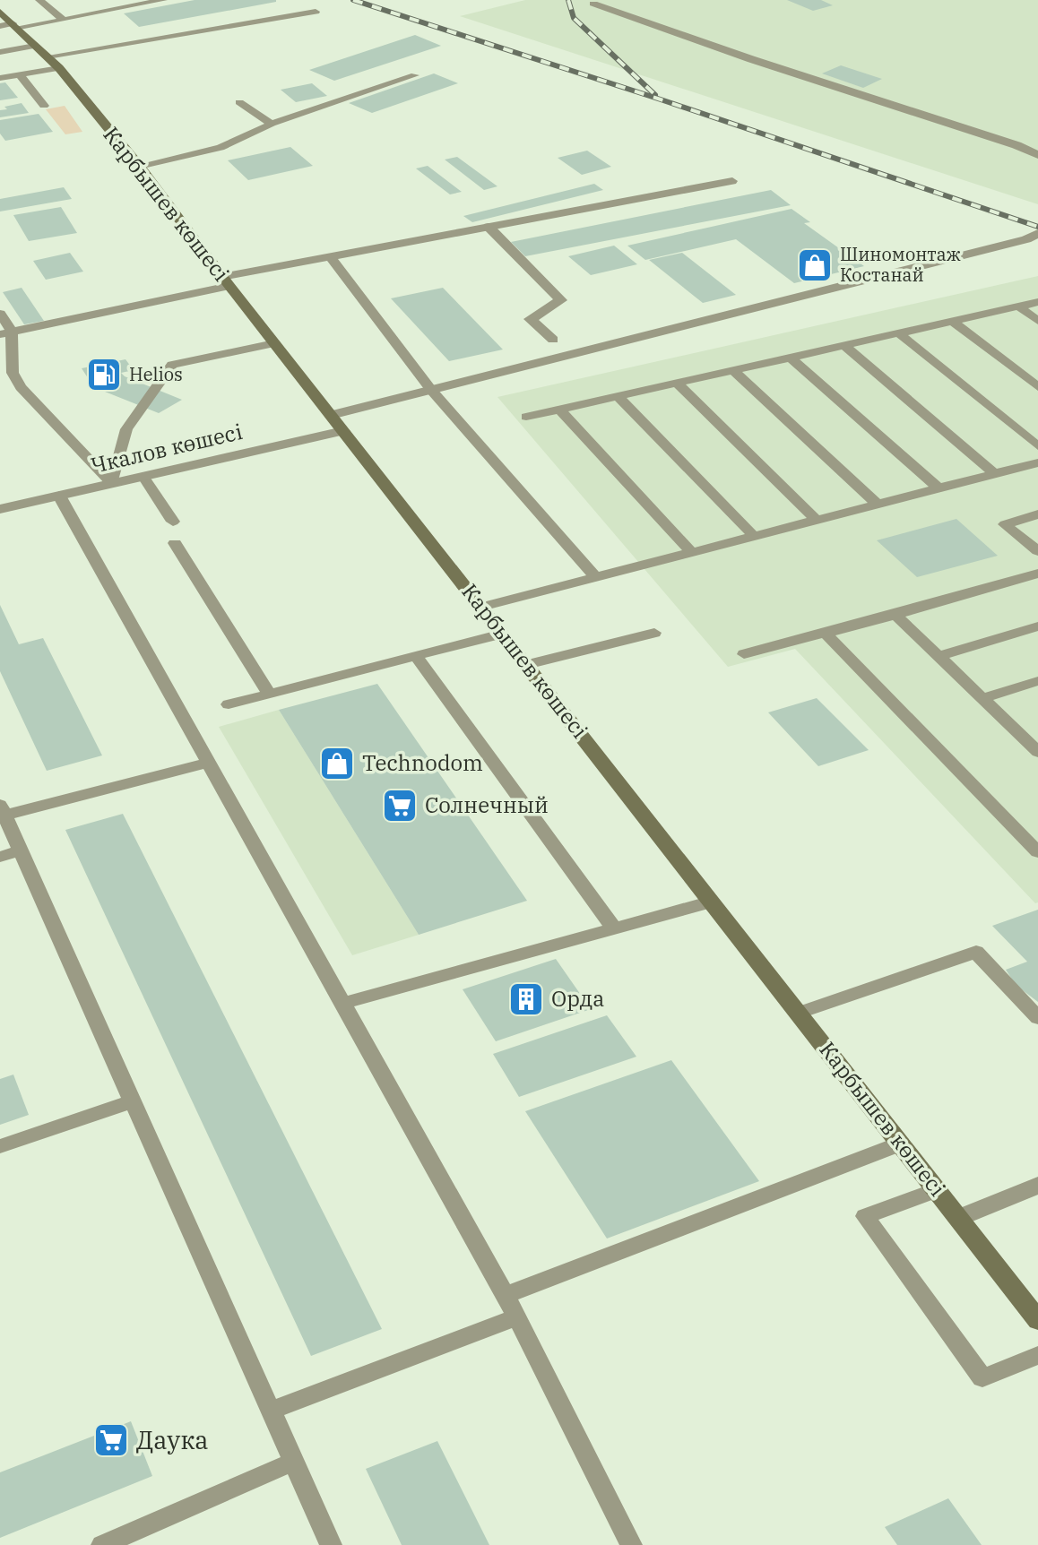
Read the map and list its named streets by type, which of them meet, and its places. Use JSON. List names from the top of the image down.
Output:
{
  "streets": {
    "main road": ["Карбышев көшесі"],
    "street": ["Чкалов көшесі"]
  },
  "crossings": [
    ["Карбышев көшесі", "Чкалов көшесі"]
  ],
  "places": {
    "shop": ["Шиномонтаж Костанай", "Technodom"],
    "fuel station": ["Helios"],
    "supermarket": ["Солнечный", "Даука"],
    "building": ["Орда"]
  }
}
